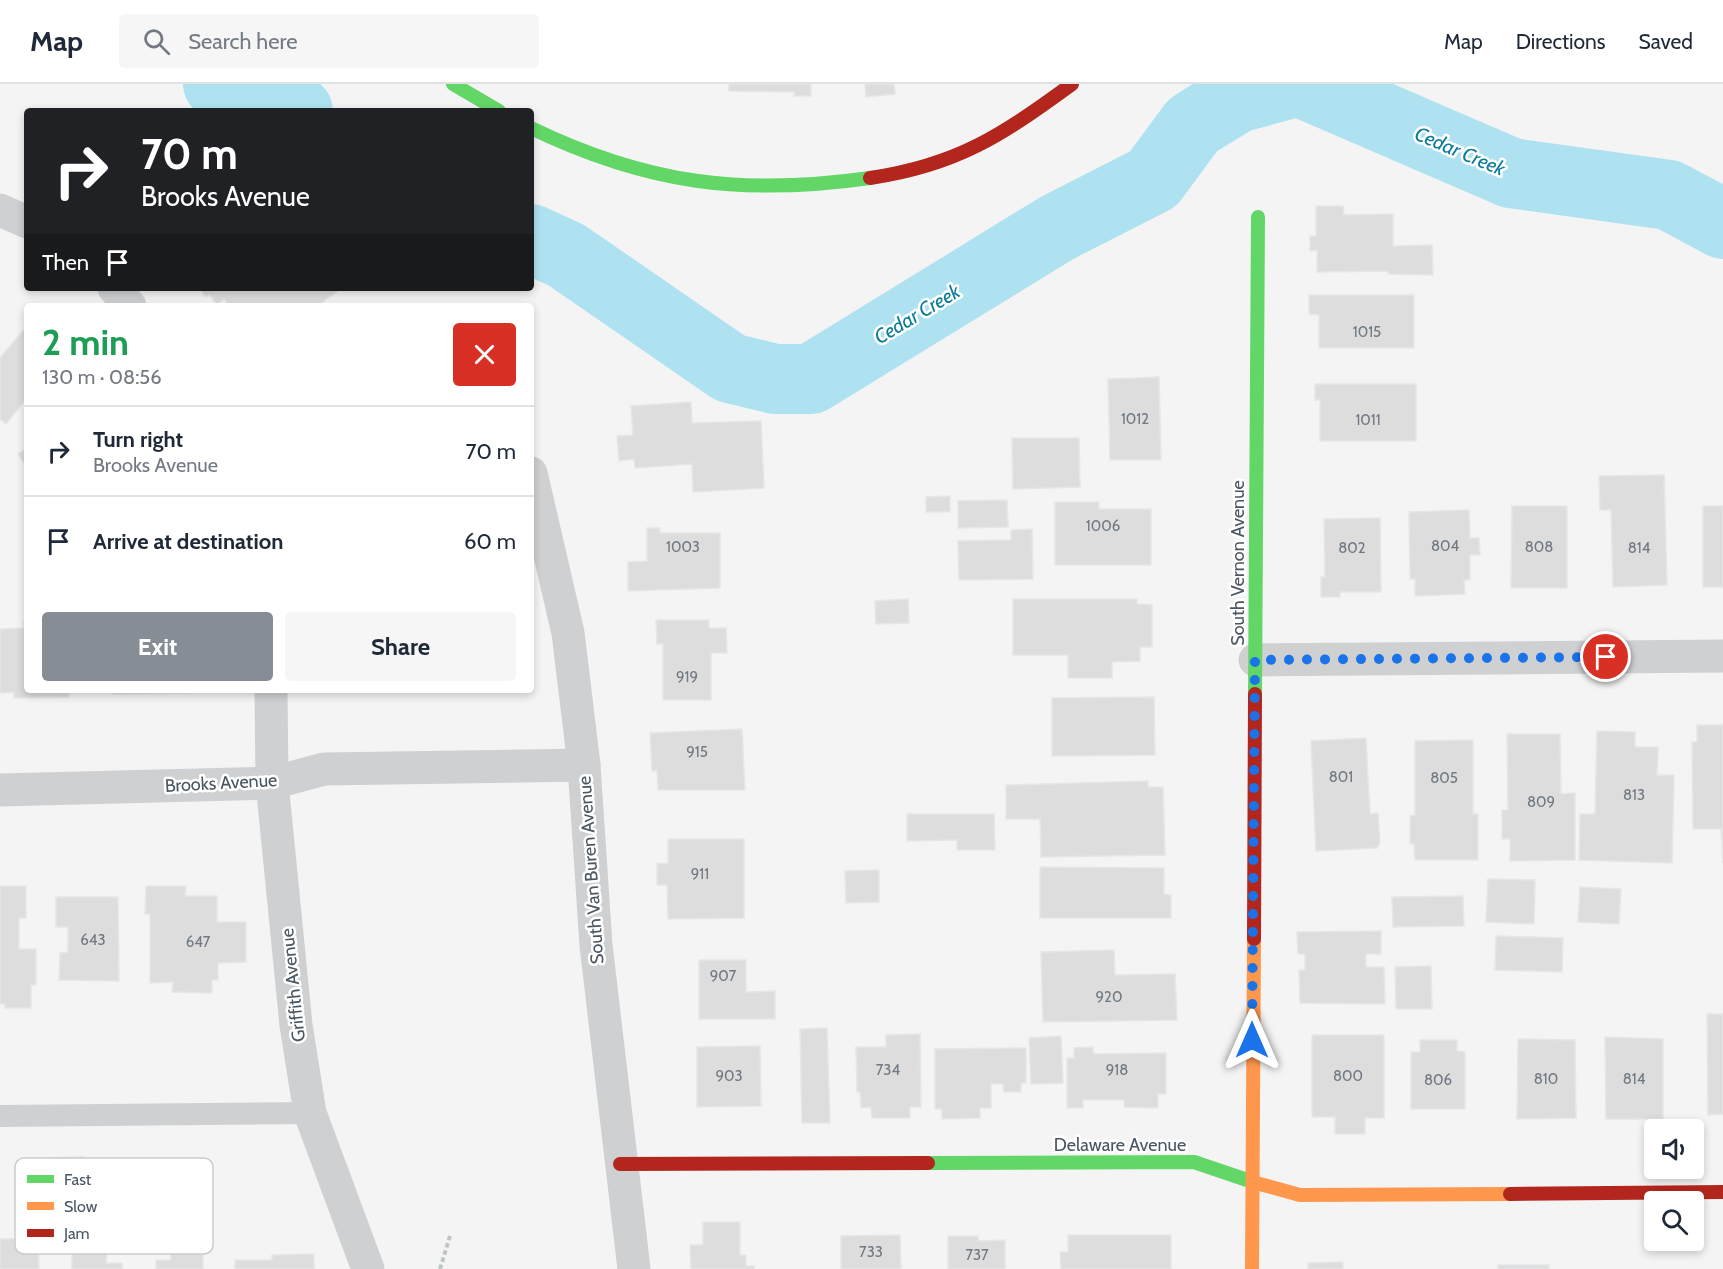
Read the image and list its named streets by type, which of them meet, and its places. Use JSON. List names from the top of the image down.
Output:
{
  "streets": {
    "street": [
      "South Vernon Avenue",
      "Brooks Avenue",
      "South Van Buren Avenue",
      "Griffith Avenue",
      "Delaware Avenue"
    ]
  },
  "crossings": [
    ["South Vernon Avenue", "Delaware Avenue"],
    ["Brooks Avenue", "South Van Buren Avenue"],
    ["Brooks Avenue", "Griffith Avenue"],
    ["South Van Buren Avenue", "Delaware Avenue"]
  ],
  "water": ["Cedar Creek"],
  "house_numbers": [
    "1015",
    "1012",
    "1011",
    "1006",
    "804",
    "1003",
    "808",
    "802",
    "814",
    "919",
    "915",
    "801",
    "805",
    "813",
    "809",
    "911",
    "643",
    "647",
    "907",
    "920",
    "734",
    "918",
    "903",
    "800",
    "810",
    "814",
    "806",
    "733",
    "737"
  ],
  "legend": ["Fast", "Slow", "Jam"],
  "page": {
    "header": "Map",
    "search": "Search here",
    "nav": ["Map", "Directions", "Saved"],
    "turn": ["70 m", "Brooks Avenue"],
    "then": "Then",
    "heading": ["2 min", "130 m · 08:56"],
    "list": [
      {
        "name": "Turn right",
        "note": "Brooks Avenue",
        "value": "70 m"
      },
      {
        "name": "Arrive at destination",
        "value": "60 m"
      }
    ],
    "buttons": ["Exit", "Share"]
  }
}
